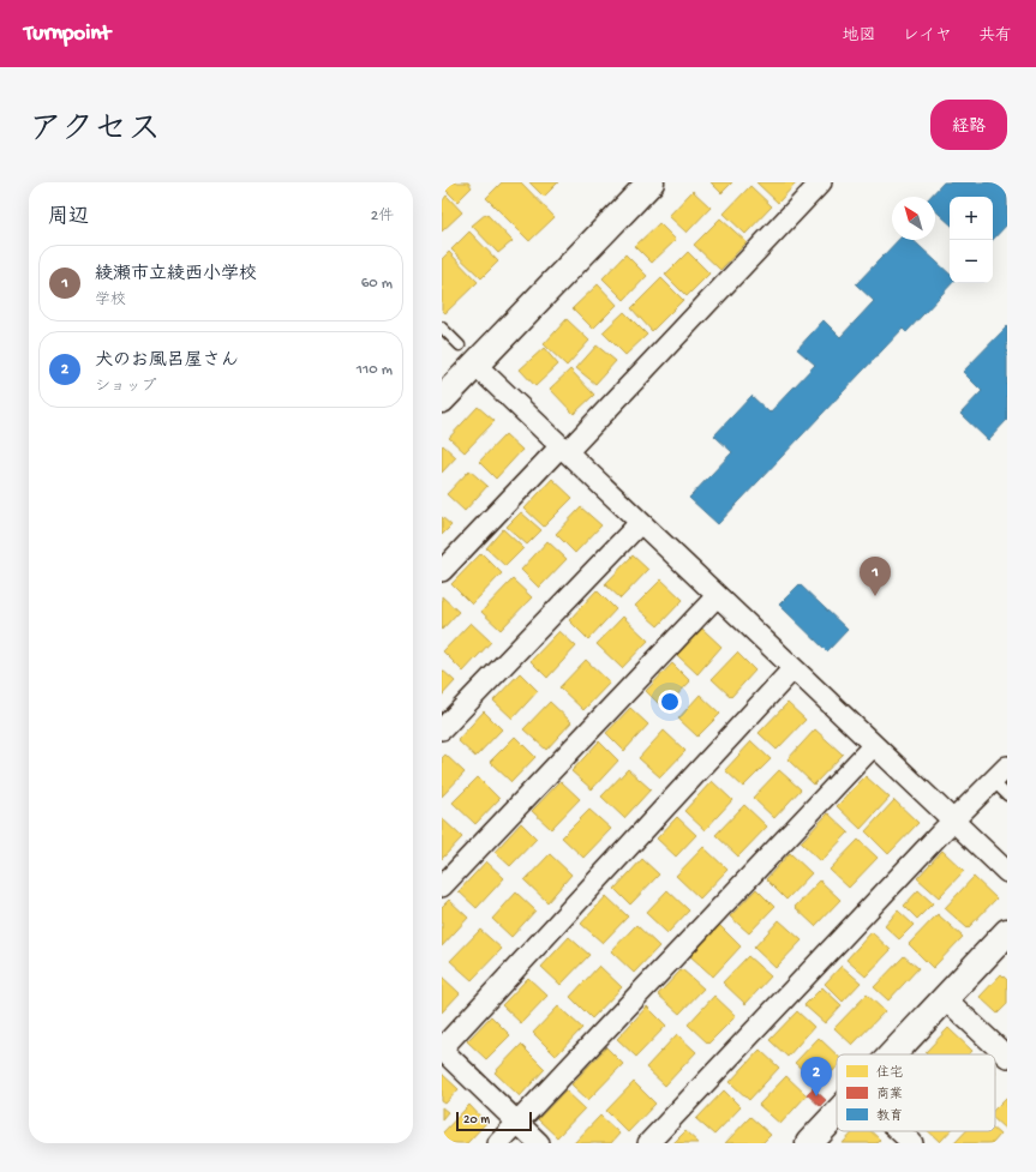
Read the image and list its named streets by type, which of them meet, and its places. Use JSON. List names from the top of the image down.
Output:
{
  "legend": ["住宅", "商業", "教育"],
  "scale_bar": "20 m",
  "north": "top left",
  "page": {
    "header": "Turnpoint",
    "nav": ["地図", "レイヤ", "共有"],
    "title": "アクセス",
    "buttons": "経路",
    "heading": ["周辺", "2件"],
    "map_buttons": ["+", "−"],
    "list": [
      {
        "mark": "1",
        "name": "綾瀬市立綾西小学校",
        "note": "学校",
        "value": "60 m"
      },
      {
        "mark": "2",
        "name": "犬のお風呂屋さん",
        "note": "ショップ",
        "value": "110 m"
      }
    ],
    "pins": ["1", "2"],
    "scale": "20 m"
  }
}
